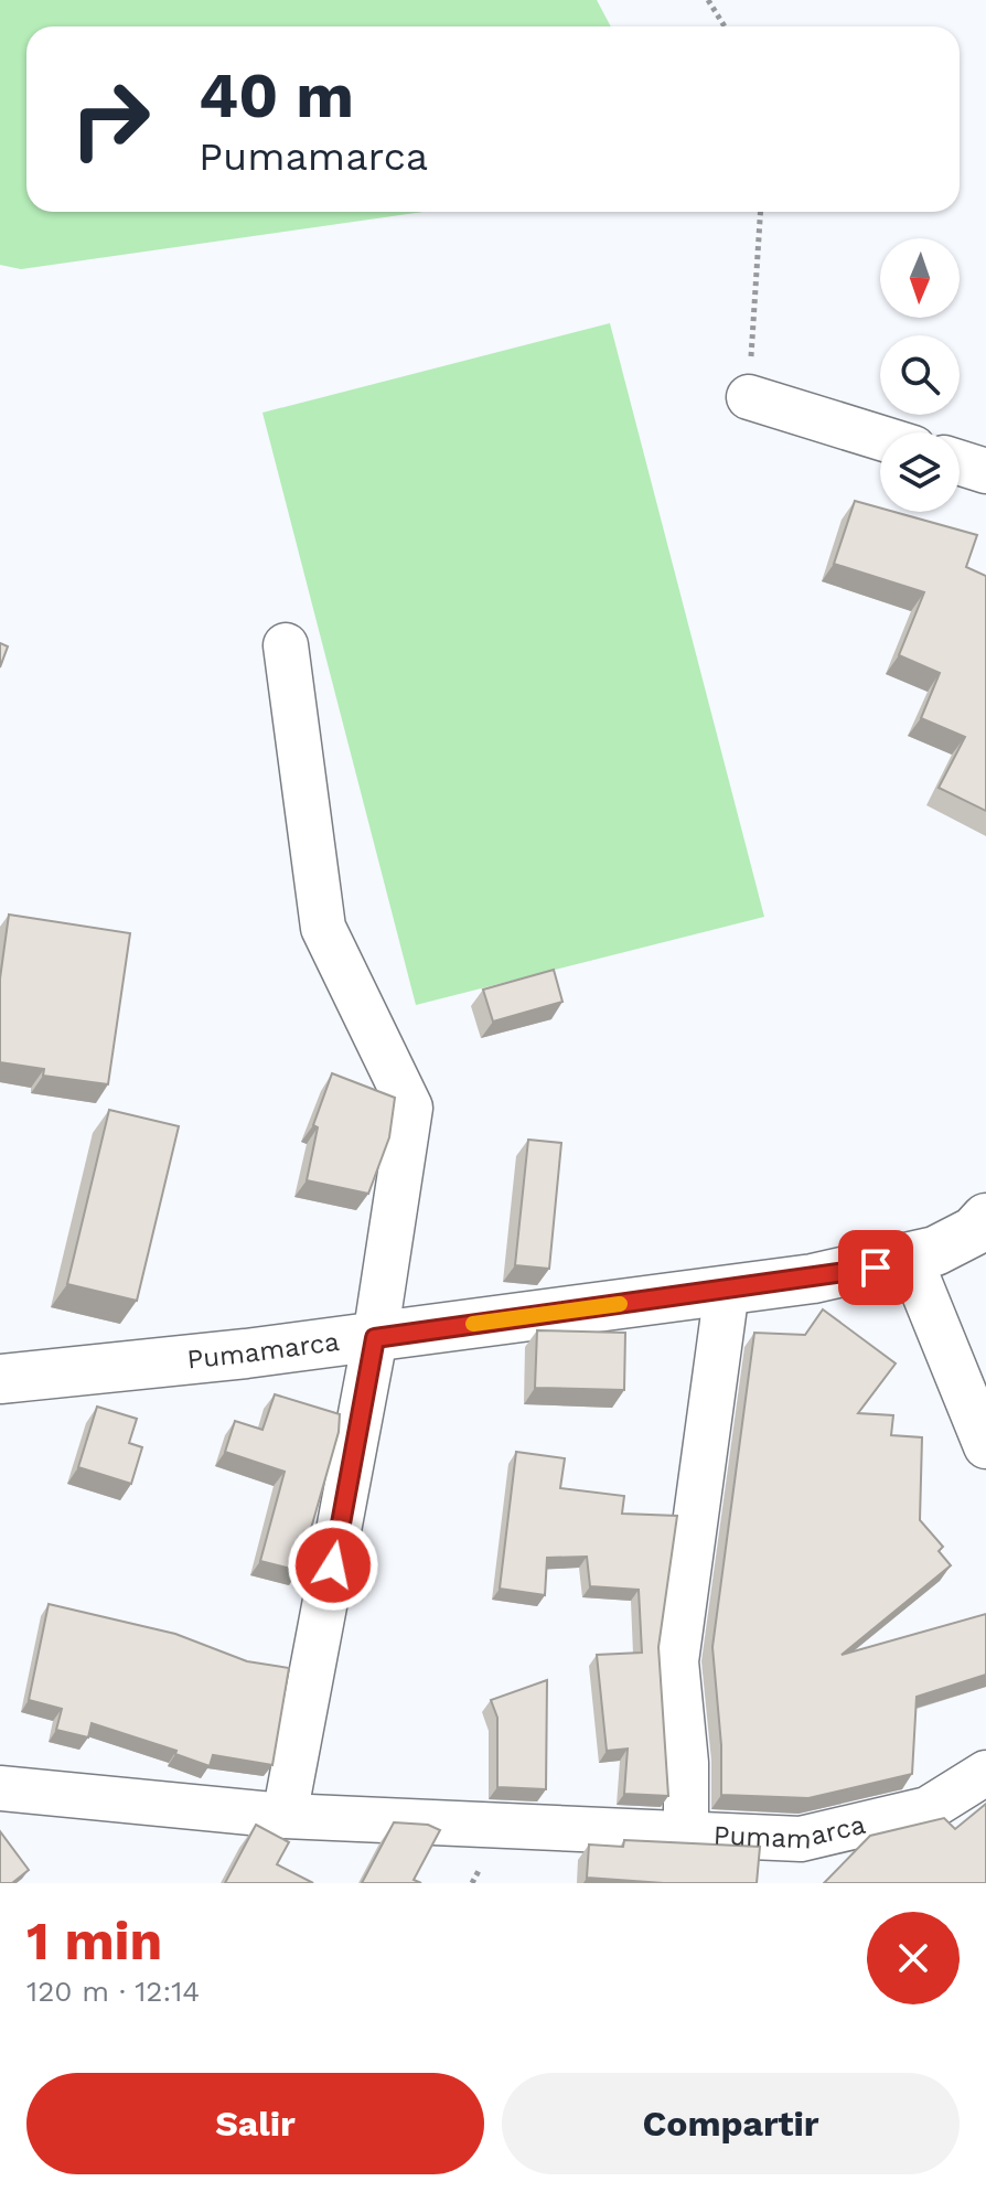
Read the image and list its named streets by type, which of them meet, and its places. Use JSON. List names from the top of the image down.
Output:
{
  "streets": {
    "main road": ["Pumamarca"]
  },
  "north": "bottom",
  "page": {
    "turn": ["40 m", "Pumamarca"],
    "heading": ["1 min", "120 m · 12:14"],
    "buttons": ["Salir", "Compartir"]
  }
}
